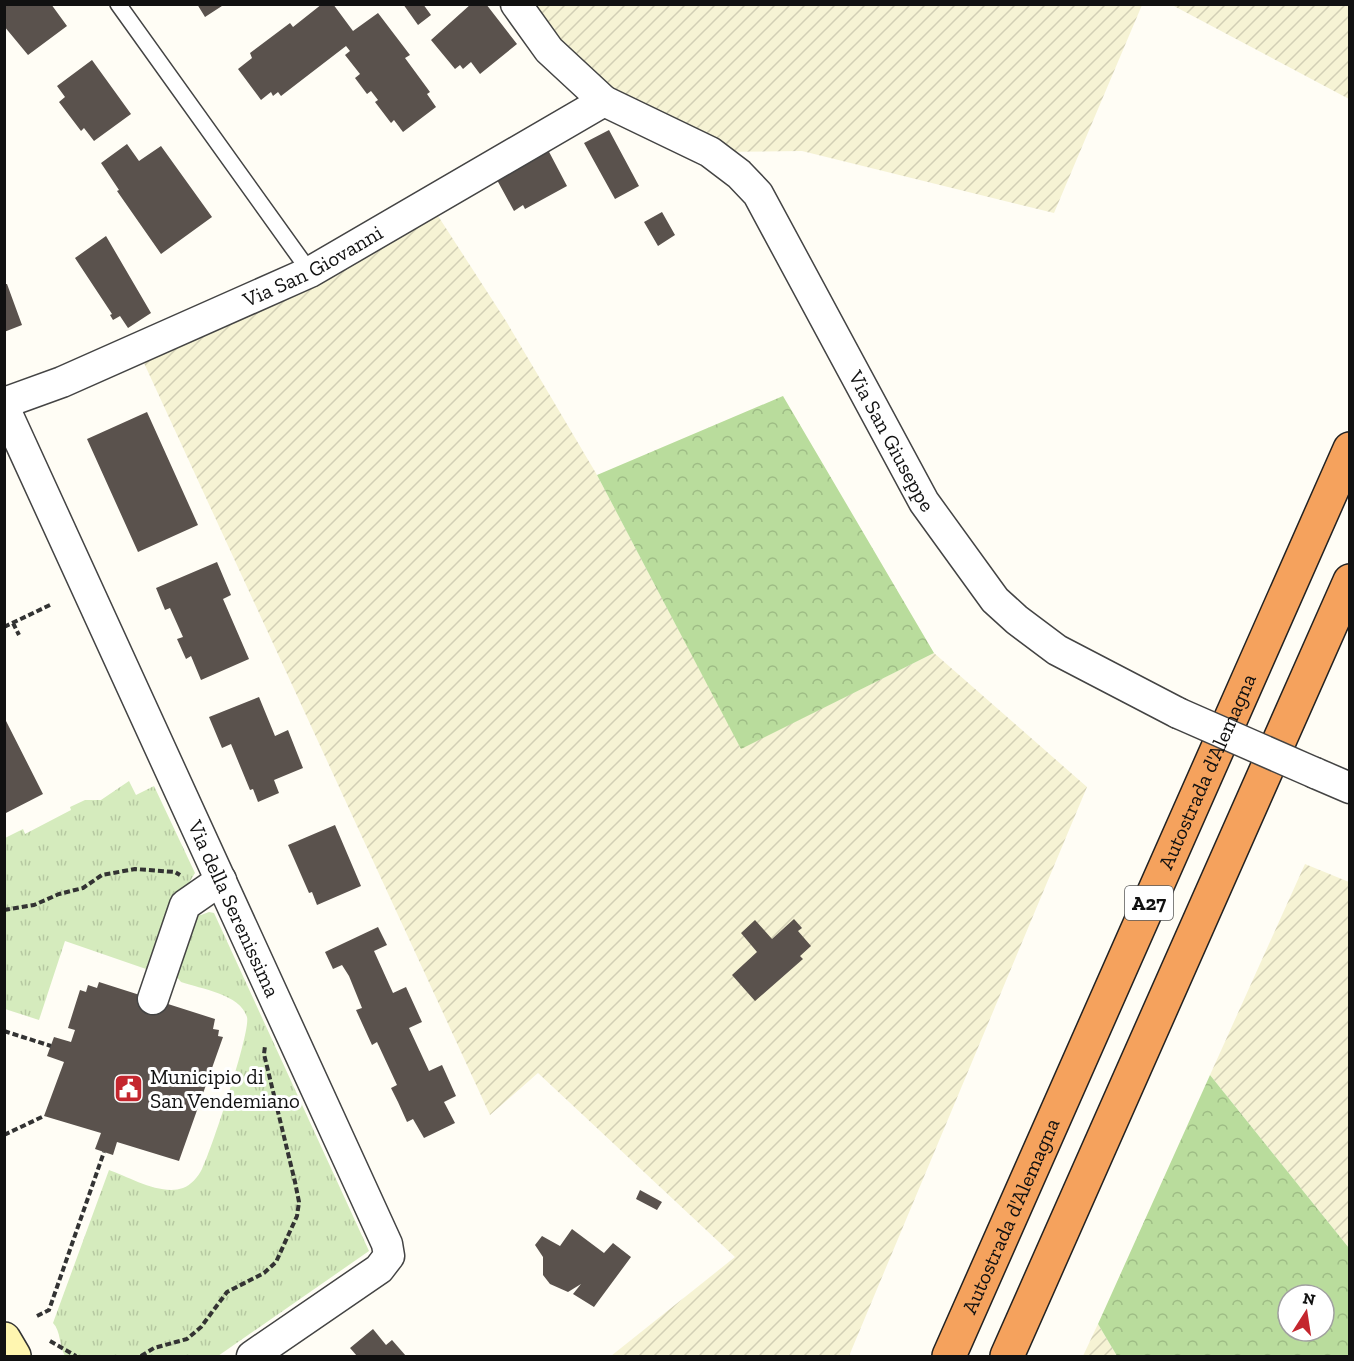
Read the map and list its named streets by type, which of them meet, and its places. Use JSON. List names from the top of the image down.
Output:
{
  "streets": {
    "highway": ["Autostrada d'Alemagna", "A27"],
    "street": ["Via San Giovanni", "Via San Giuseppe", "Via della Serenissima"]
  },
  "crossings": [
    ["Via San Giovanni", "Via San Giuseppe"],
    ["Via San Giovanni", "Via della Serenissima"]
  ],
  "places": {
    "public building": ["Municipio di San Vendemiano"]
  },
  "north": "top"
}
